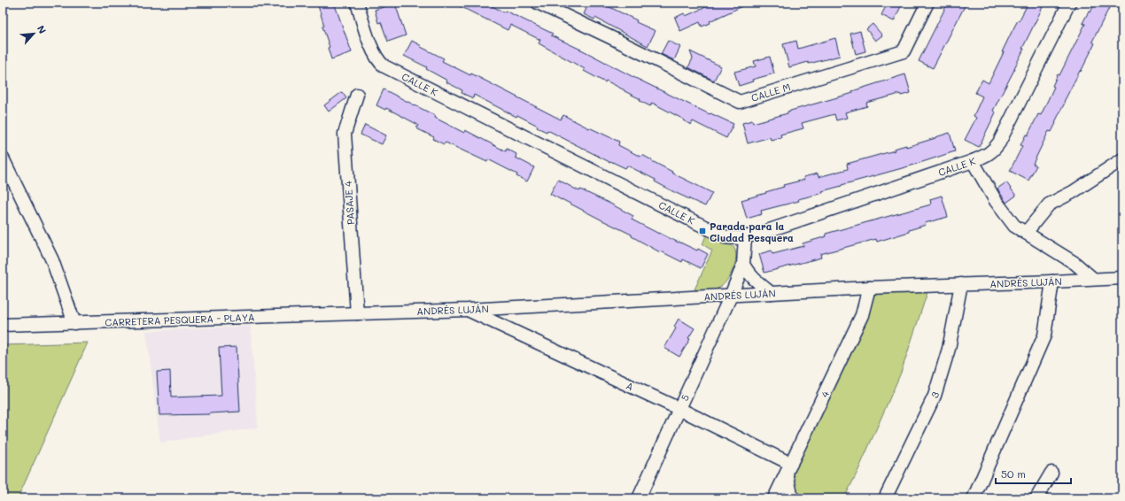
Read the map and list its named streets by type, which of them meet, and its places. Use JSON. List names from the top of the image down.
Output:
{
  "streets": {
    "street": [
      "CALLE K",
      "CALLE M",
      "PASAJE 4",
      "ANDRÉS LUJÁN",
      "CARRETERA PESQUERA - PLAYA",
      "A",
      "4",
      "3",
      "5"
    ]
  },
  "crossings": [
    ["CALLE K", "5"],
    ["PASAJE 4", "ANDRÉS LUJÁN"],
    ["PASAJE 4", "CARRETERA PESQUERA - PLAYA"],
    ["ANDRÉS LUJÁN", "CARRETERA PESQUERA - PLAYA"],
    ["ANDRÉS LUJÁN", "A"],
    ["ANDRÉS LUJÁN", "4"],
    ["ANDRÉS LUJÁN", "3"],
    ["ANDRÉS LUJÁN", "5"],
    ["A", "4"],
    ["A", "5"]
  ],
  "places": {
    "transit": ["Parada para la Ciudad Pesquera"]
  },
  "scale_bar": "50 m",
  "north": "top right"
}
